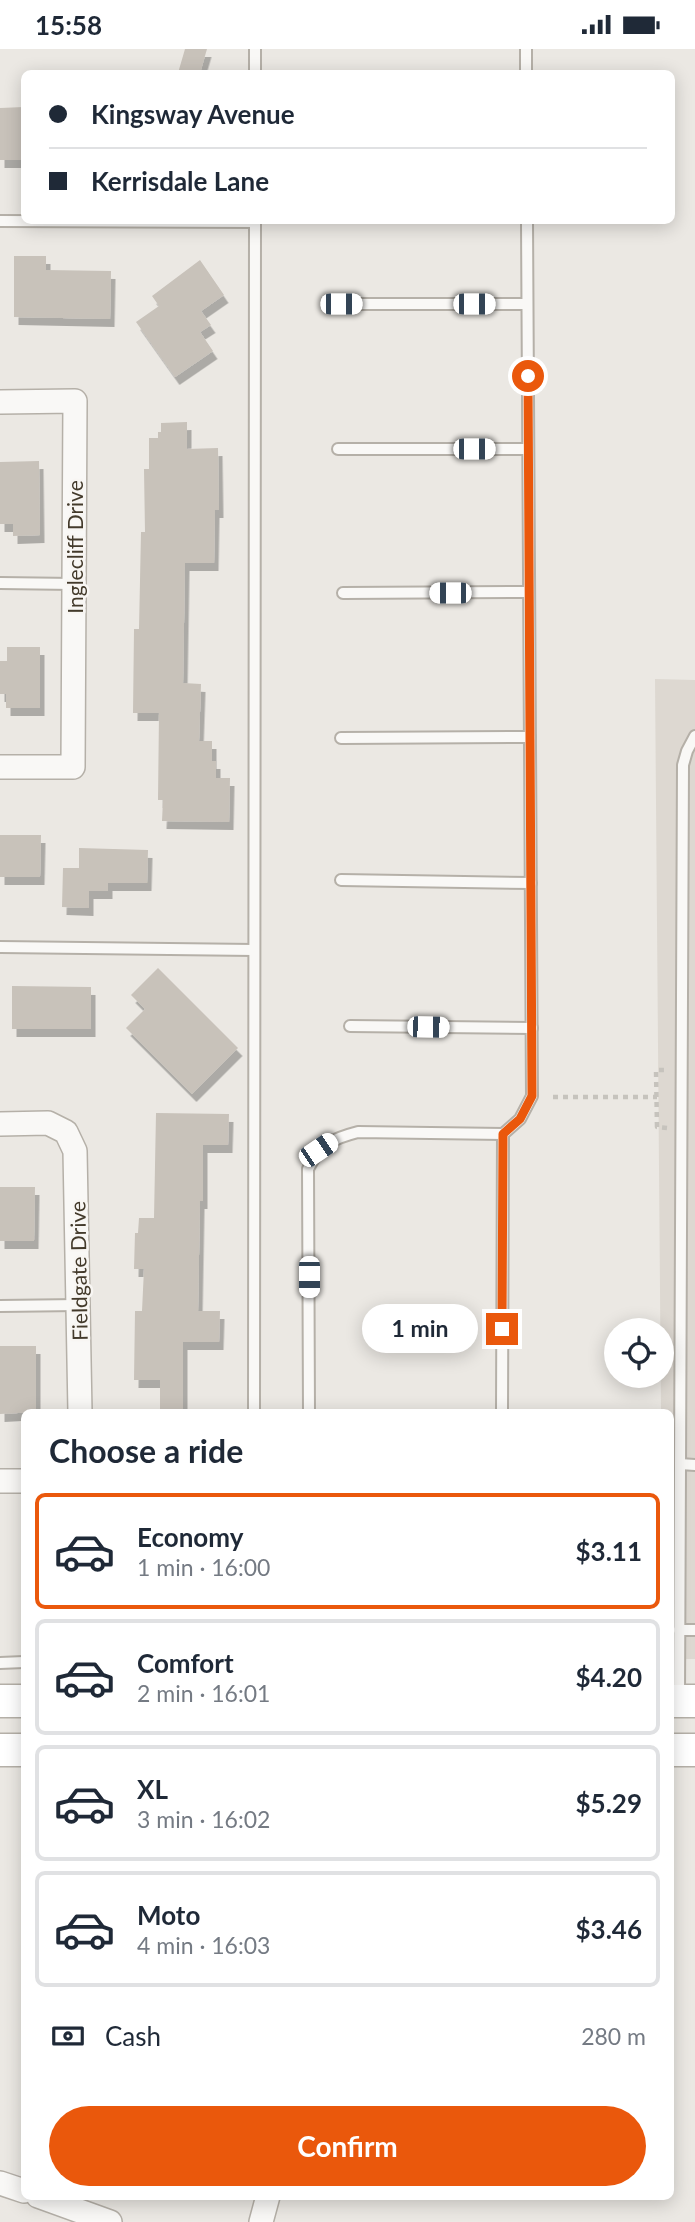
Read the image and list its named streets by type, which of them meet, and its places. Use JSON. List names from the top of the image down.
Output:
{
  "streets": {
    "street": ["Inglecliff Drive", "Fieldgate Drive"]
  },
  "page": {
    "status": "15:58",
    "banner": ["Kingsway Avenue", "Kerrisdale Lane"],
    "bubble": "1 min",
    "heading": "Choose a ride",
    "list": [
      {
        "name": "Economy",
        "note": "1 min · 16:00",
        "value": "$3.11"
      },
      {
        "name": "Comfort",
        "note": "2 min · 16:01",
        "value": "$4.20"
      },
      {
        "name": "XL",
        "note": "3 min · 16:02",
        "value": "$5.29"
      },
      {
        "name": "Moto",
        "note": "4 min · 16:03",
        "value": "$3.46"
      }
    ],
    "pay": ["Cash", "280 m"],
    "buttons": "Confirm"
  }
}
